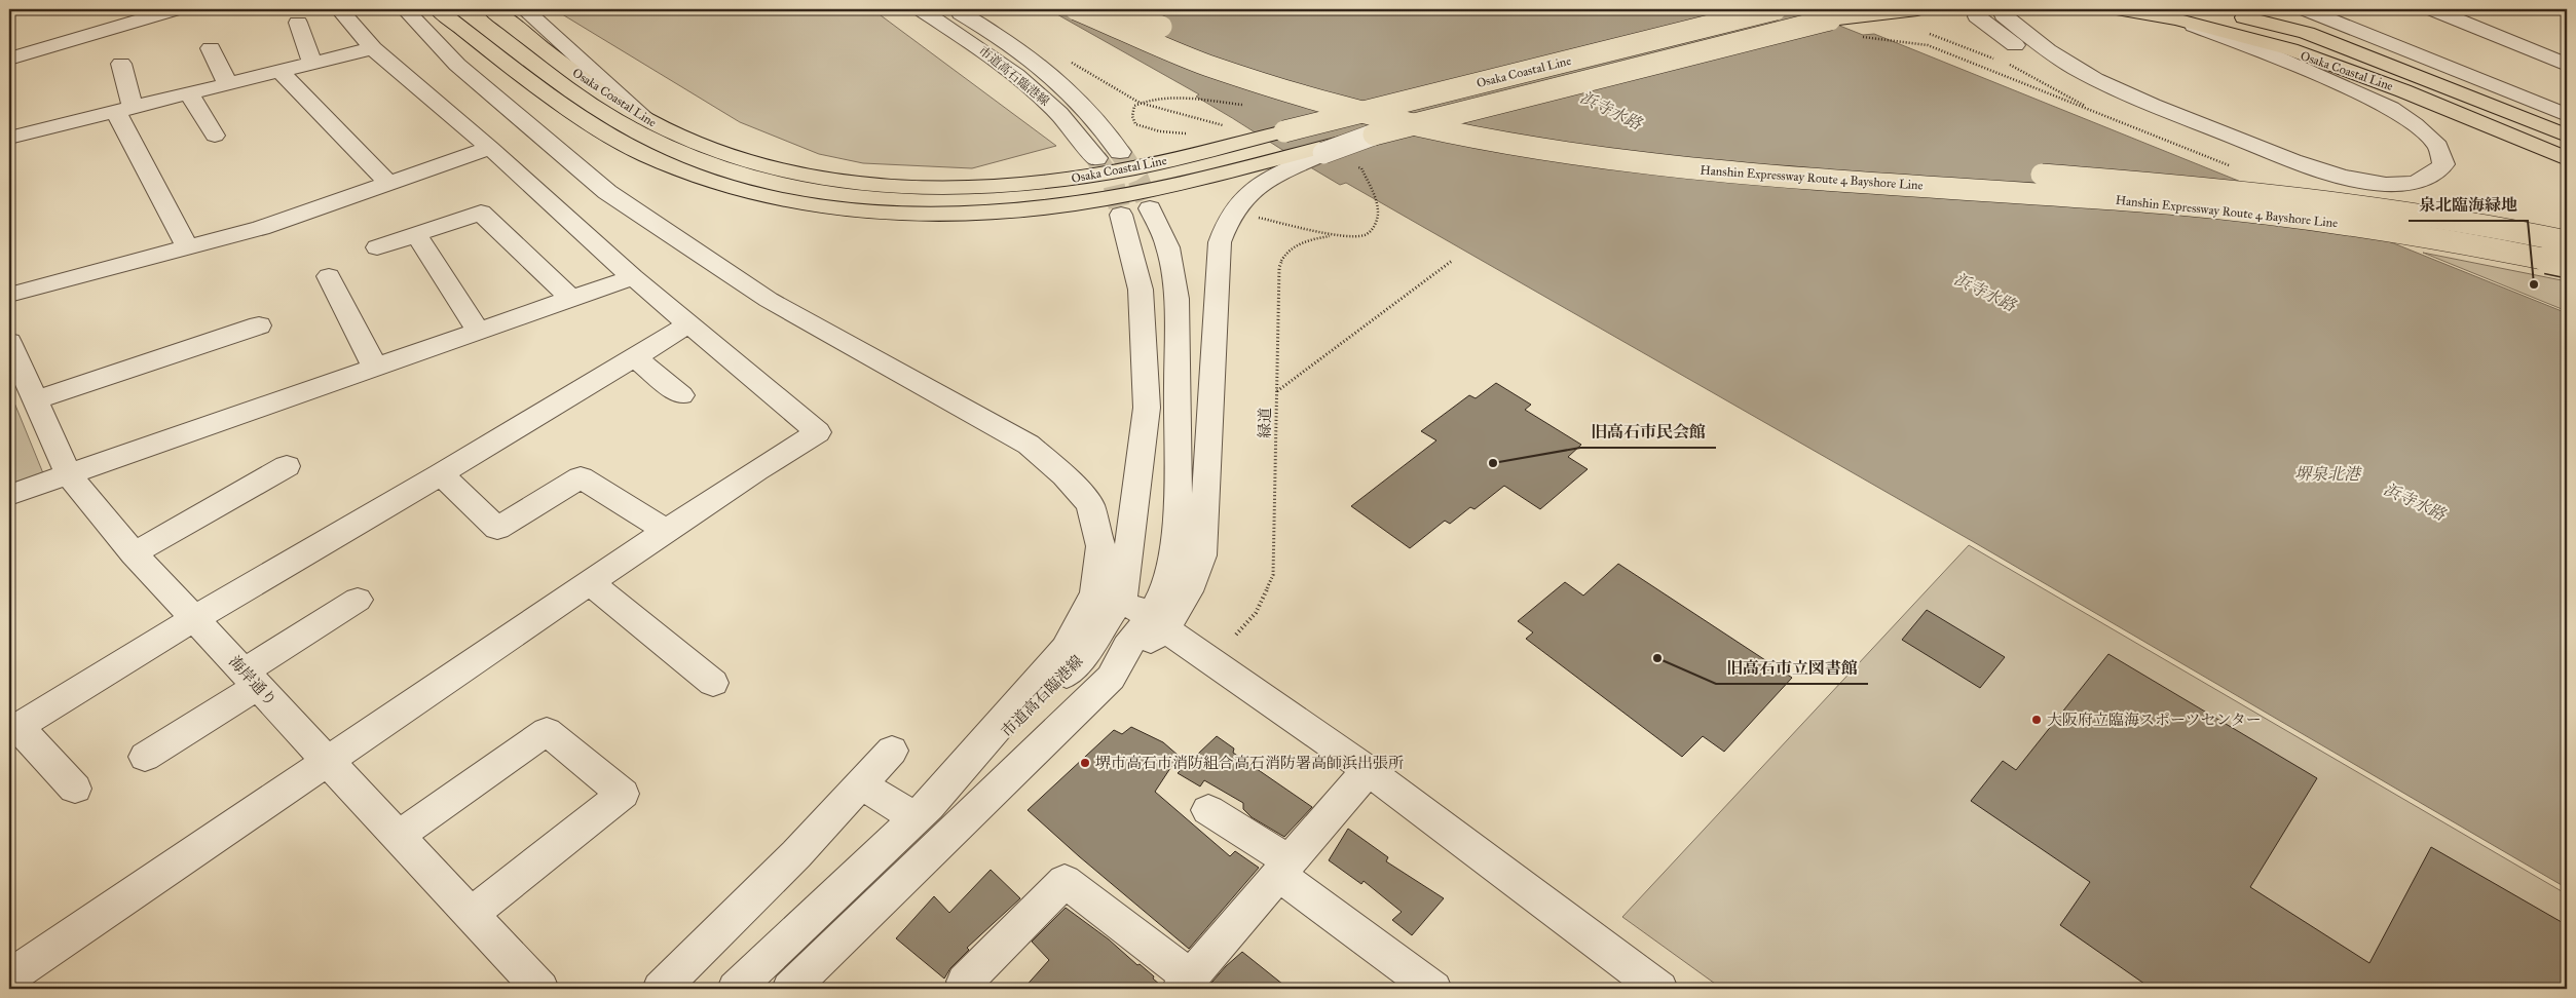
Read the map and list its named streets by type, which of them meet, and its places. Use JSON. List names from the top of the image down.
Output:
{
  "streets": {
    "main road": ["Osaka Coastal Line", "Hanshin Expressway Route 4 Bayshore Line"],
    "street": ["市道高石臨港線", "海岸通り"],
    "path": ["緑道"]
  },
  "water": ["浜寺水路", "堺泉北港"],
  "places": [
    "泉北臨海緑地",
    "旧高石市民会館",
    "旧高石市立図書館",
    "大阪府立臨海スポーツセンター",
    "堺市高石市消防組合高石消防署高師浜出張所"
  ]
}
